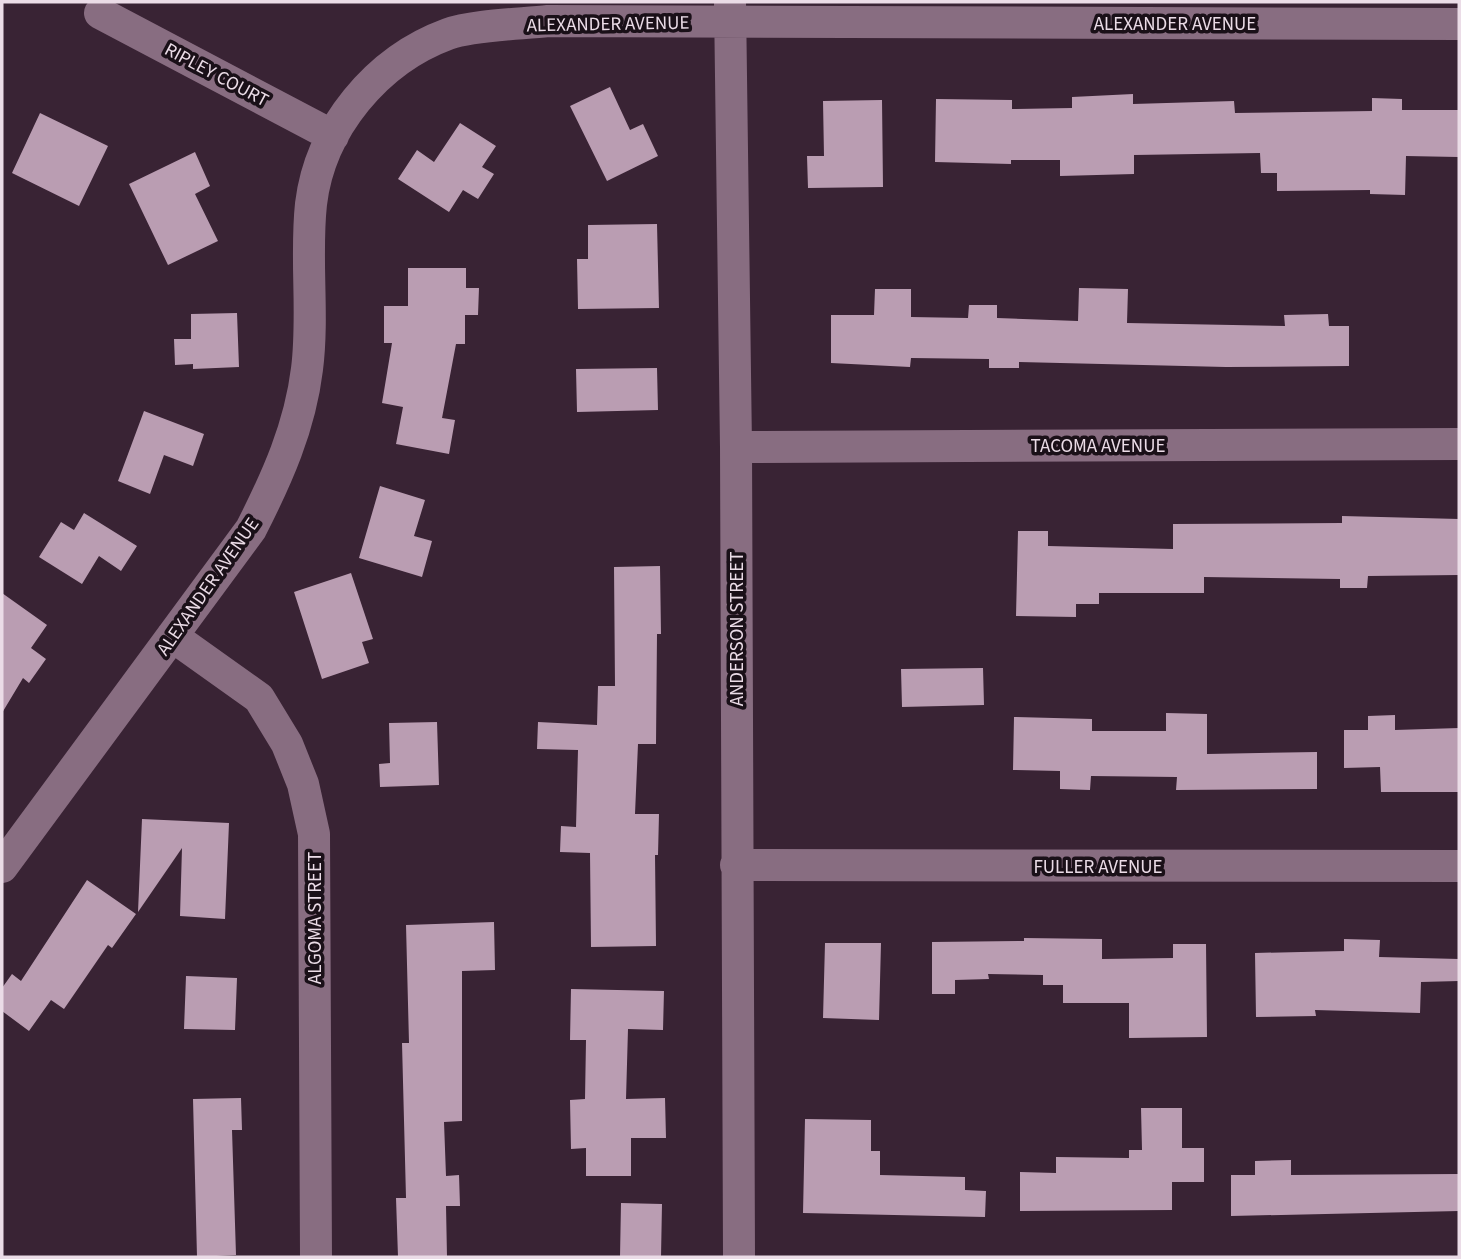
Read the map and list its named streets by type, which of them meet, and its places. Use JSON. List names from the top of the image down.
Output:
{
  "streets": {
    "street": [
      "ALEXANDER AVENUE",
      "RIPLEY COURT",
      "TACOMA AVENUE",
      "ANDERSON STREET",
      "FULLER AVENUE",
      "ALGOMA STREET"
    ]
  },
  "crossings": [
    ["ALEXANDER AVENUE", "RIPLEY COURT"],
    ["ALEXANDER AVENUE", "ANDERSON STREET"],
    ["ALEXANDER AVENUE", "ALGOMA STREET"],
    ["TACOMA AVENUE", "ANDERSON STREET"],
    ["ANDERSON STREET", "FULLER AVENUE"]
  ]
}
